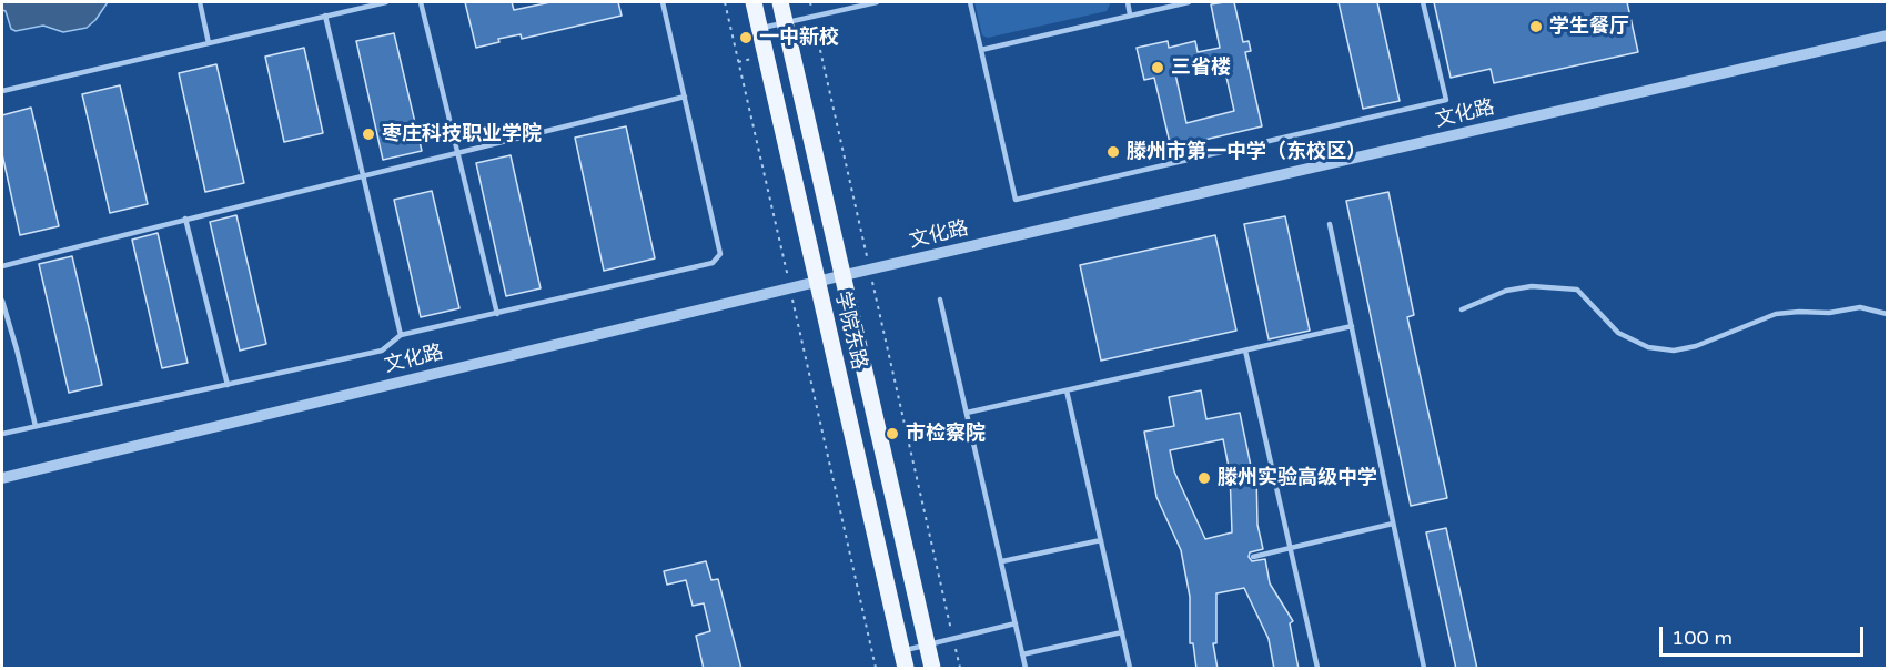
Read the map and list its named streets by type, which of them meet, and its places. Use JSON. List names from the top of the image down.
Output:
{
  "streets": {
    "main road": ["学院东路"],
    "street": ["文化路"]
  },
  "crossings": [
    ["文化路", "学院东路"]
  ],
  "places": [
    "学生餐厅",
    "一中新校",
    "三省楼",
    "枣庄科技职业学院",
    "滕州市第一中学（东校区）",
    "市检察院",
    "滕州实验高级中学"
  ],
  "scale_bar": "100 m"
}
